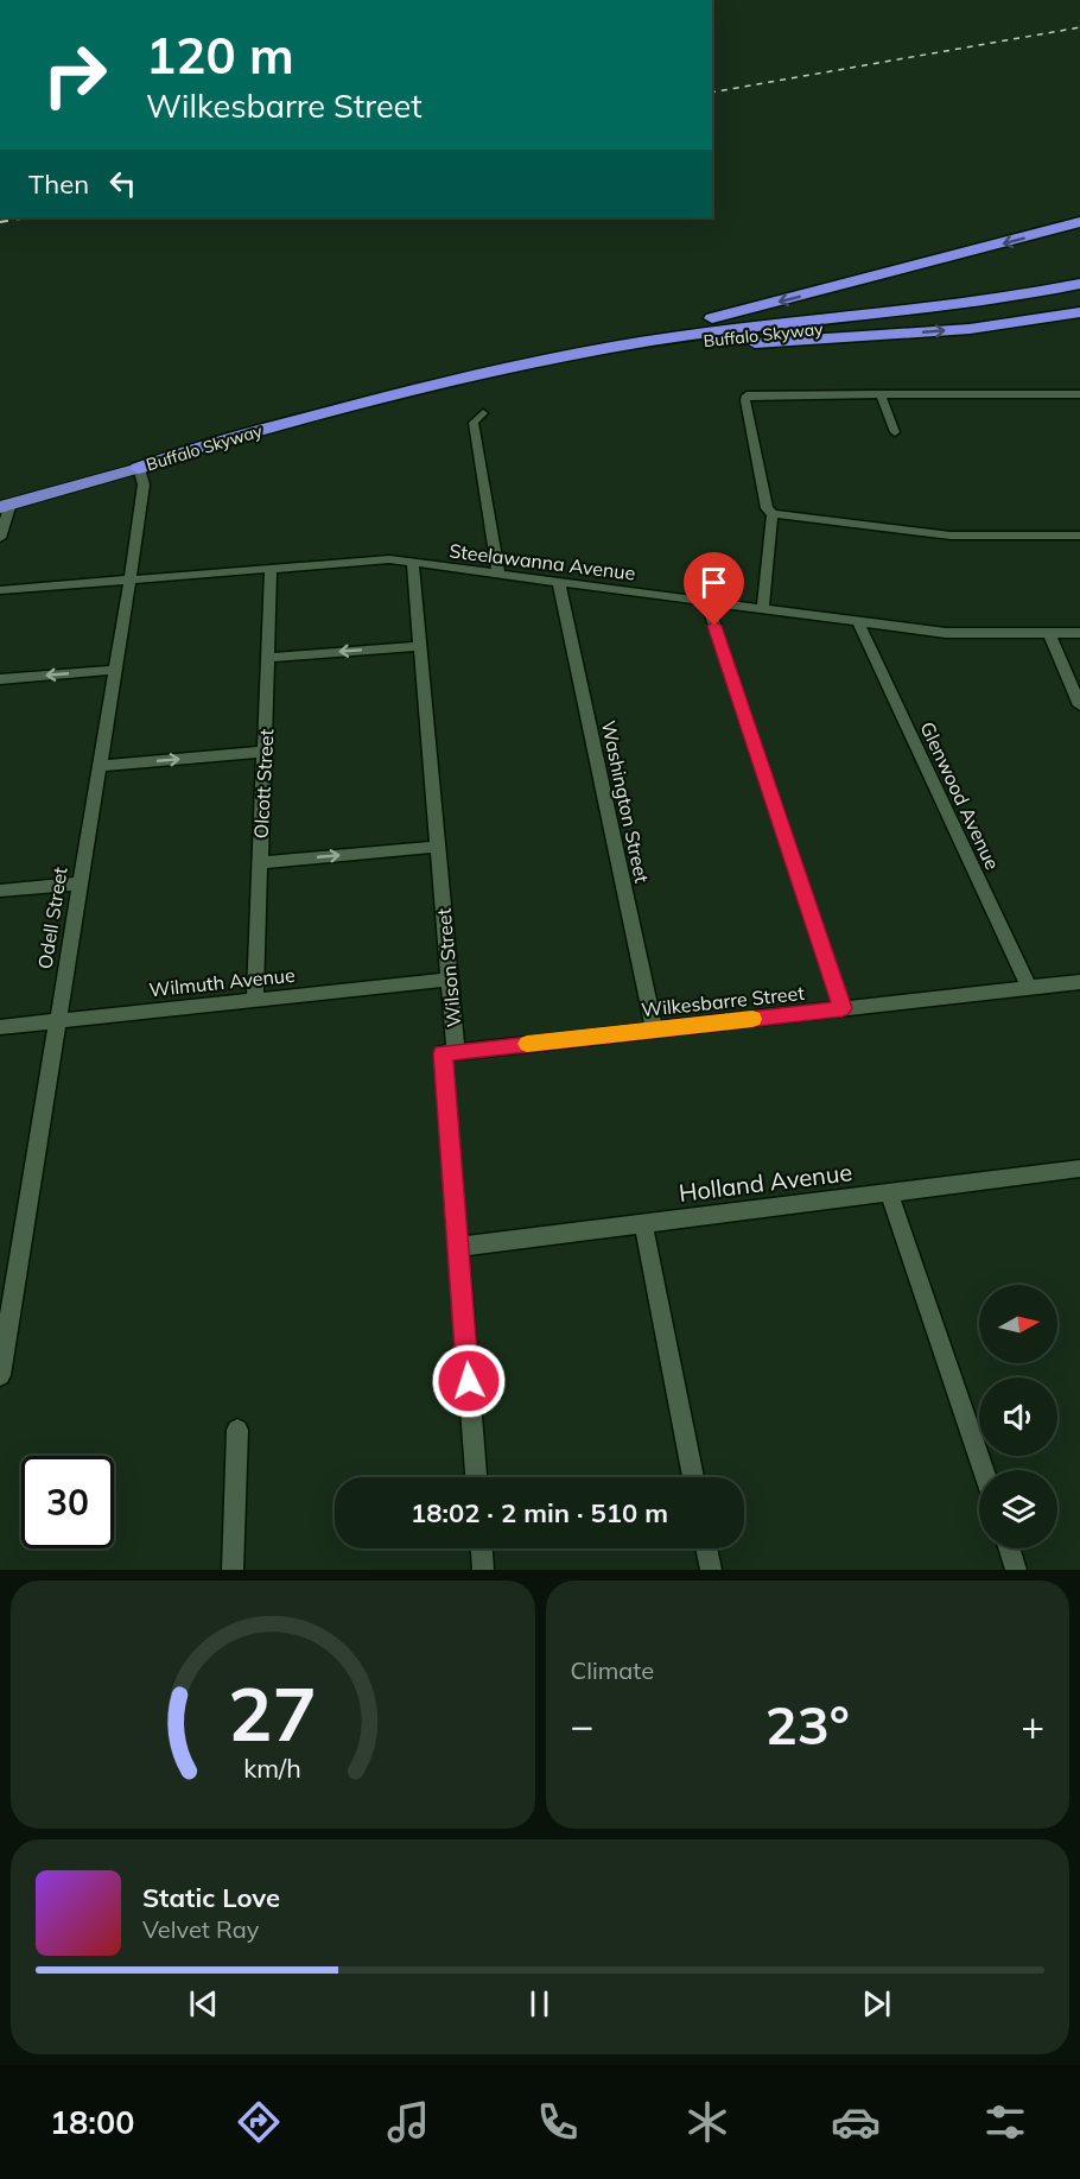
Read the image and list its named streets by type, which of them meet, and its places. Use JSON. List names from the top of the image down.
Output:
{
  "streets": {
    "highway": ["Buffalo Skyway"],
    "street": [
      "Steelawanna Avenue",
      "Olcott Street",
      "Glenwood Avenue",
      "Washington Street",
      "Odell Street",
      "Wilson Street",
      "Wilmuth Avenue",
      "Wilkesbarre Street",
      "Holland Avenue"
    ]
  },
  "crossings": [
    ["Buffalo Skyway", "Odell Street"],
    ["Steelawanna Avenue", "Olcott Street"],
    ["Steelawanna Avenue", "Glenwood Avenue"],
    ["Steelawanna Avenue", "Washington Street"],
    ["Steelawanna Avenue", "Odell Street"],
    ["Steelawanna Avenue", "Wilson Street"],
    ["Olcott Street", "Wilmuth Avenue"],
    ["Glenwood Avenue", "Wilkesbarre Street"],
    ["Washington Street", "Wilkesbarre Street"],
    ["Odell Street", "Wilmuth Avenue"],
    ["Wilson Street", "Wilmuth Avenue"],
    ["Wilson Street", "Wilkesbarre Street"],
    ["Wilson Street", "Holland Avenue"]
  ],
  "north": "right",
  "page": {
    "turn": ["120 m", "Wilkesbarre Street"],
    "then": "Then",
    "limit": "30",
    "trip": "18:02 · 2 min · 510 m",
    "tile": "Climate",
    "heat": ["−", "23°", "+"],
    "song": ["Static Love", "Velvet Ray"],
    "tabs": "18:00",
    "gauge": ["27", "km/h"]
  }
}
